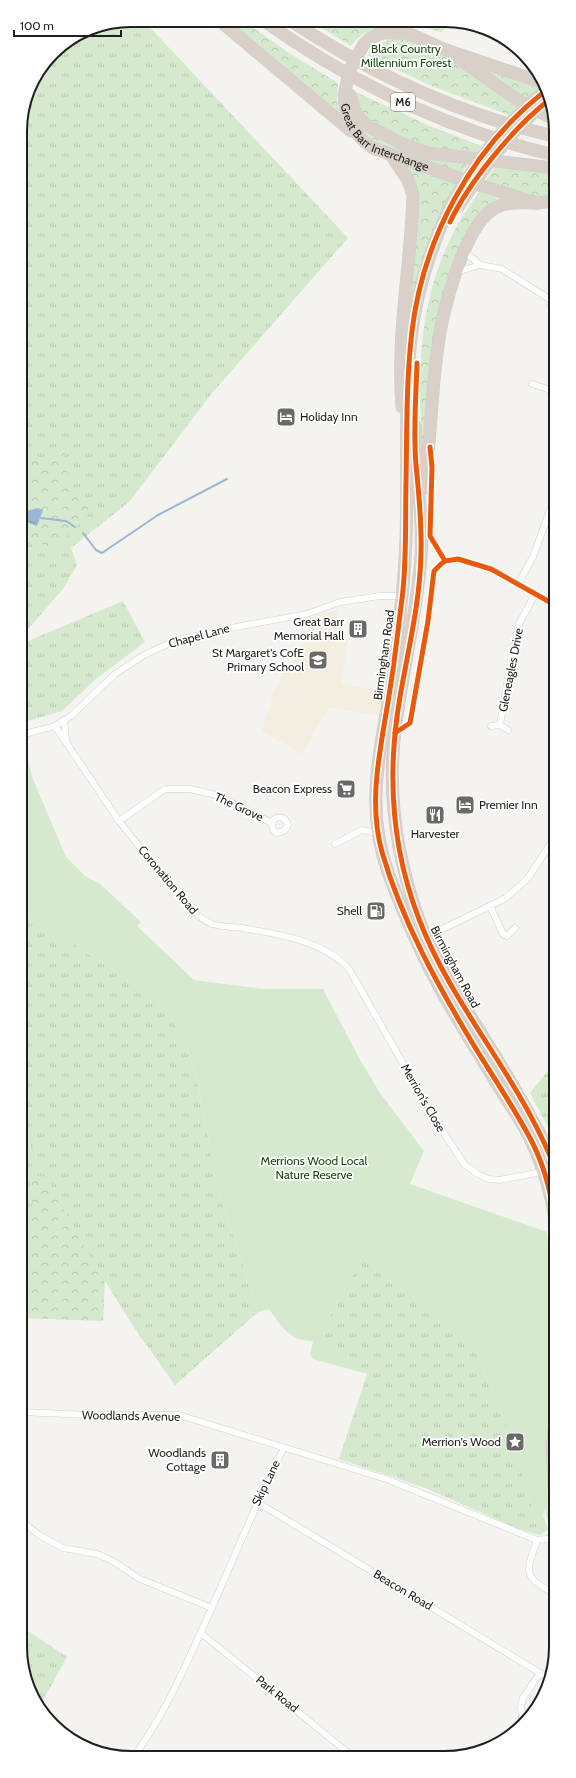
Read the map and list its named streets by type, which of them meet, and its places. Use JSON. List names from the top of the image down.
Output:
{
  "streets": {
    "highway": ["M6", "Great Barr Interchange", "Birmingham Road"],
    "street": [
      "Chapel Lane",
      "Gleneagles Drive",
      "The Grove",
      "Coronation Road",
      "Merrion's Close",
      "Woodlands Avenue",
      "Skip Lane",
      "Beacon Road",
      "Park Road"
    ]
  },
  "crossings": [
    ["Chapel Lane", "Birmingham Road"],
    ["Chapel Lane", "Coronation Road"],
    ["Birmingham Road", "Merrion's Close"],
    ["The Grove", "Coronation Road"],
    ["Coronation Road", "Merrion's Close"],
    ["Woodlands Avenue", "Skip Lane"],
    ["Skip Lane", "Beacon Road"],
    ["Skip Lane", "Park Road"]
  ],
  "parks": ["Black Country Millennium Forest", "Merrions Wood Local Nature Reserve"],
  "places": {
    "hotel": ["Holiday Inn", "Premier Inn"],
    "building": ["Great Barr Memorial Hall", "Woodlands Cottage"],
    "school or university": ["St Margaret's CofE Primary School"],
    "supermarket": ["Beacon Express"],
    "restaurant": ["Harvester"],
    "fuel station": ["Shell"],
    "place": ["Merrion's Wood"]
  },
  "scale_bar": "100 m"
}
